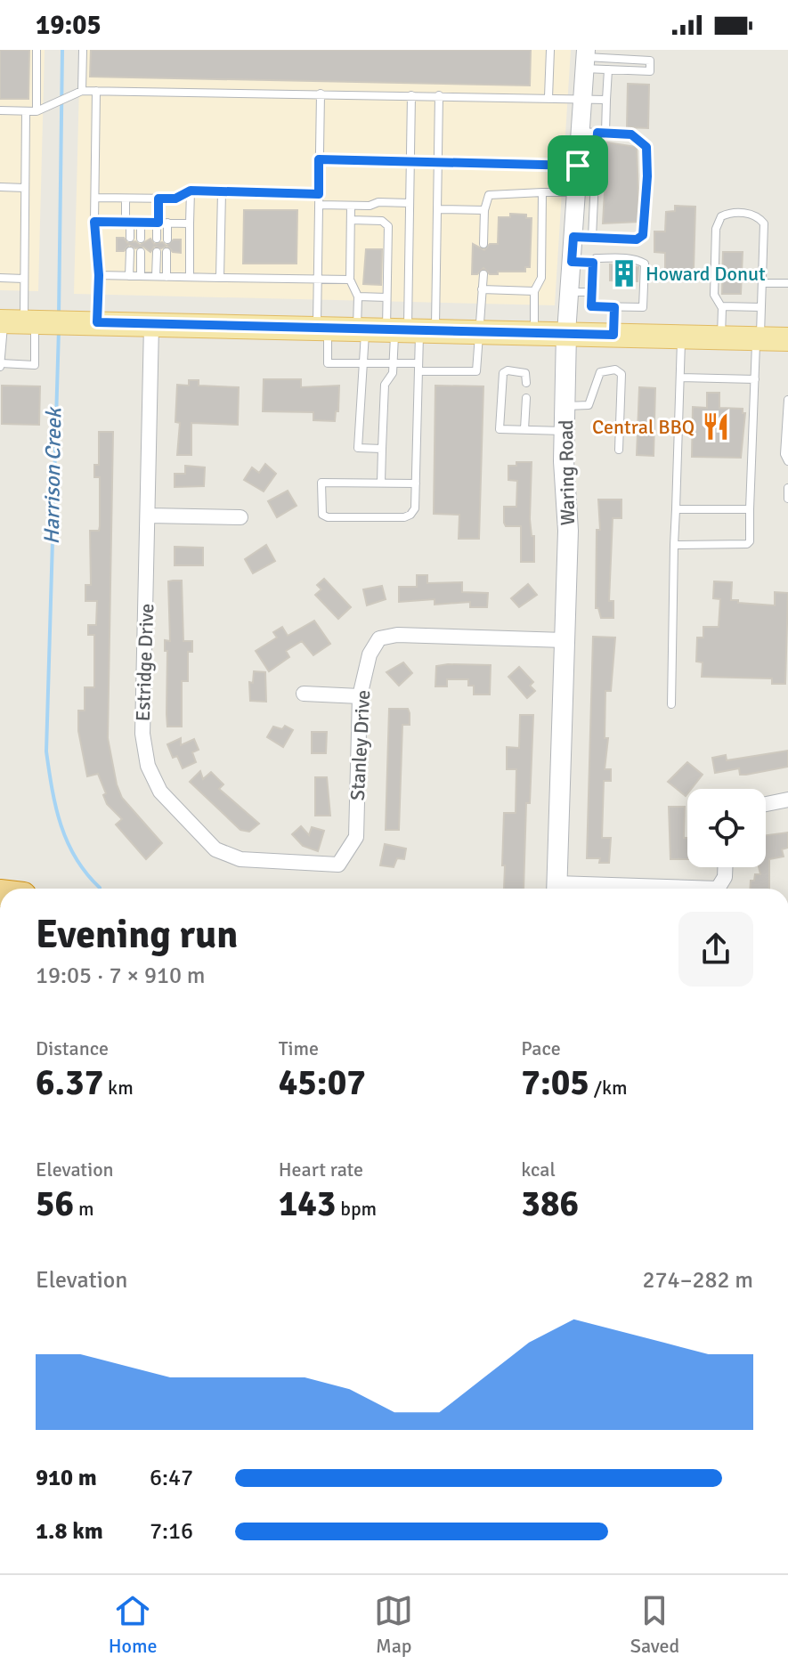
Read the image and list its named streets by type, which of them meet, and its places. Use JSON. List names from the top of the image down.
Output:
{
  "streets": {
    "main road": ["Waring Road"],
    "street": ["Estridge Drive", "Stanley Drive"]
  },
  "crossings": [
    ["Waring Road", "Stanley Drive"],
    ["Estridge Drive", "Stanley Drive"]
  ],
  "water": ["Harrison Creek"],
  "places": {
    "building": ["Howard Donut"],
    "restaurant": ["Central BBQ"]
  },
  "page": {
    "status": "19:05",
    "heading": ["Evening run", "19:05 · 7 × 910 m"],
    "stats": [
      ["Distance", "6.37 km"],
      ["Time", "45:07"],
      ["Pace", "7:05 /km"],
      ["Elevation", "56 m"],
      ["Heart rate", "143 bpm"],
      ["kcal", "386"]
    ],
    "chart": ["Elevation", "274–282 m"],
    "list": [
      {
        "name": "910 m",
        "note": "6:47"
      },
      {
        "name": "1.8 km",
        "note": "7:16"
      }
    ],
    "tabs": ["Home", "Map", "Saved"]
  }
}
